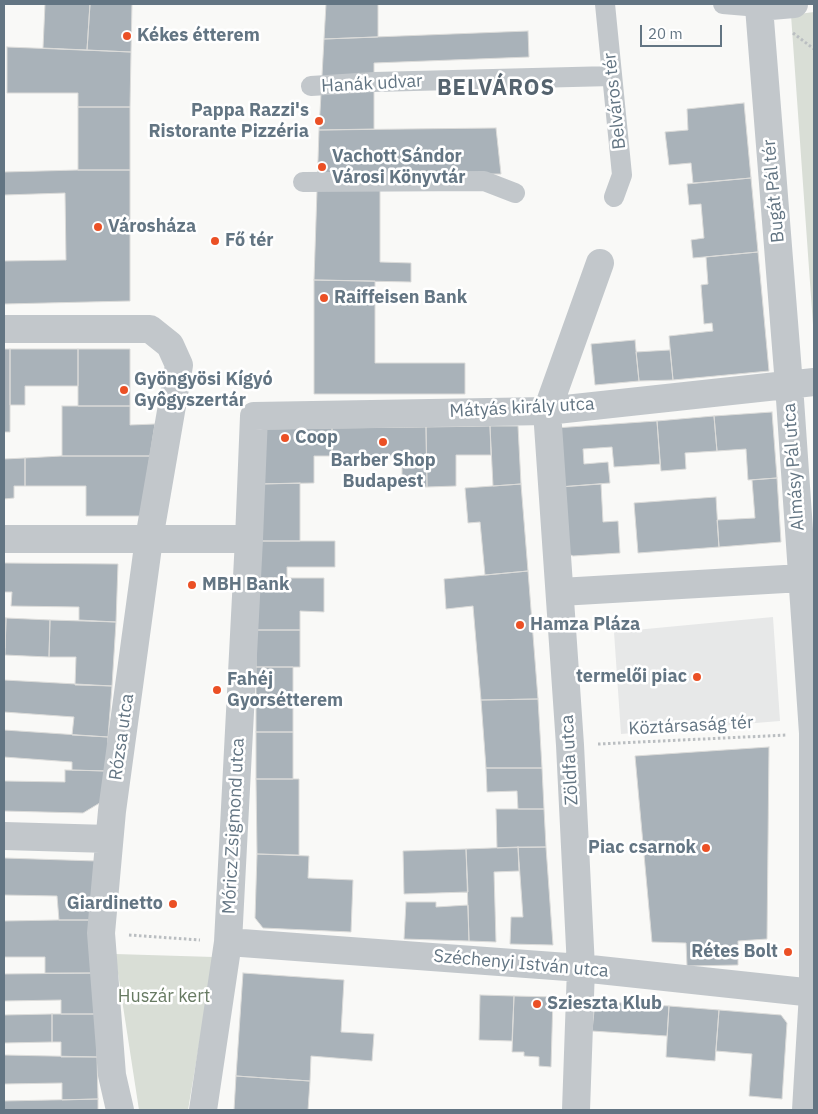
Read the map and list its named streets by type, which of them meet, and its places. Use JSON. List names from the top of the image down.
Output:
{
  "streets": {
    "street": [
      "Hanák udvar",
      "Belváros tér",
      "Bugát Pál tér",
      "Mátyás király utca",
      "Almásy Pál utca",
      "Rózsa utca",
      "Zöldfa utca",
      "Móricz Zsigmond utca",
      "Széchenyi István utca"
    ],
    "path": ["Köztársaság tér"]
  },
  "crossings": [
    ["Hanák udvar", "Belváros tér"],
    ["Bugát Pál tér", "Mátyás király utca"],
    ["Bugát Pál tér", "Almásy Pál utca"],
    ["Mátyás király utca", "Almásy Pál utca"],
    ["Mátyás király utca", "Zöldfa utca"],
    ["Mátyás király utca", "Móricz Zsigmond utca"],
    ["Almásy Pál utca", "Köztársaság tér"],
    ["Almásy Pál utca", "Széchenyi István utca"],
    ["Köztársaság tér", "Zöldfa utca"],
    ["Zöldfa utca", "Széchenyi István utca"],
    ["Móricz Zsigmond utca", "Széchenyi István utca"]
  ],
  "districts": ["BELVÁROS"],
  "parks": ["Huszár kert"],
  "places": [
    "Kékes étterem",
    "Pappa Razzi's Ristorante Pizzéria",
    "Vachott Sándor Városi Könyvtár",
    "Városháza",
    "Fő tér",
    "Raiffeisen Bank",
    "Gyöngyösi Kígyó Gyôgyszertár",
    "Coop",
    "Barber Shop Budapest",
    "MBH Bank",
    "Hamza Pláza",
    "termelői piac",
    "Fahéj Gyorsétterem",
    "Piac csarnok",
    "Giardinetto",
    "Rétes Bolt",
    "Szieszta Klub"
  ],
  "scale_bar": "20 m"
}
